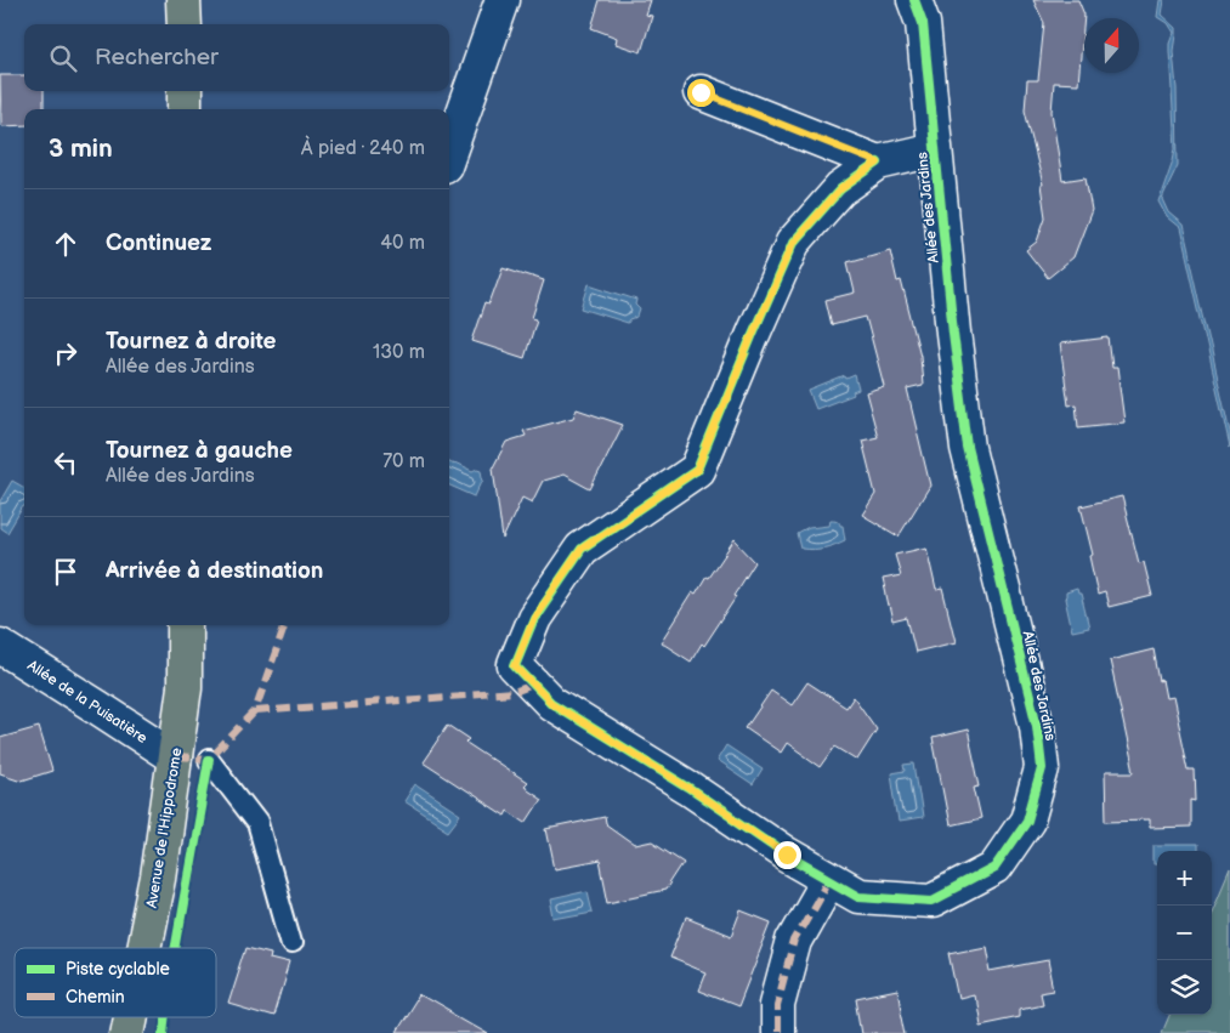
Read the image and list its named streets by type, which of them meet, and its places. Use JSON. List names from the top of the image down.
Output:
{
  "streets": {
    "main road": ["Avenue de l'Hippodrome"],
    "street": ["Allée des Jardins", "Allée de la Puisatière"]
  },
  "crossings": [
    ["Allée de la Puisatière", "Avenue de l'Hippodrome"]
  ],
  "legend": ["Piste cyclable", "Chemin"],
  "north": "top",
  "page": {
    "search": "Rechercher",
    "heading": ["3 min", "À pied · 240 m"],
    "list": [
      ["Continuez", "40 m"],
      ["Tournez à droite", "Allée des Jardins", "130 m"],
      ["Tournez à gauche", "Allée des Jardins", "70 m"],
      "Arrivée à destination"
    ],
    "map_buttons": ["+", "−"]
  }
}
